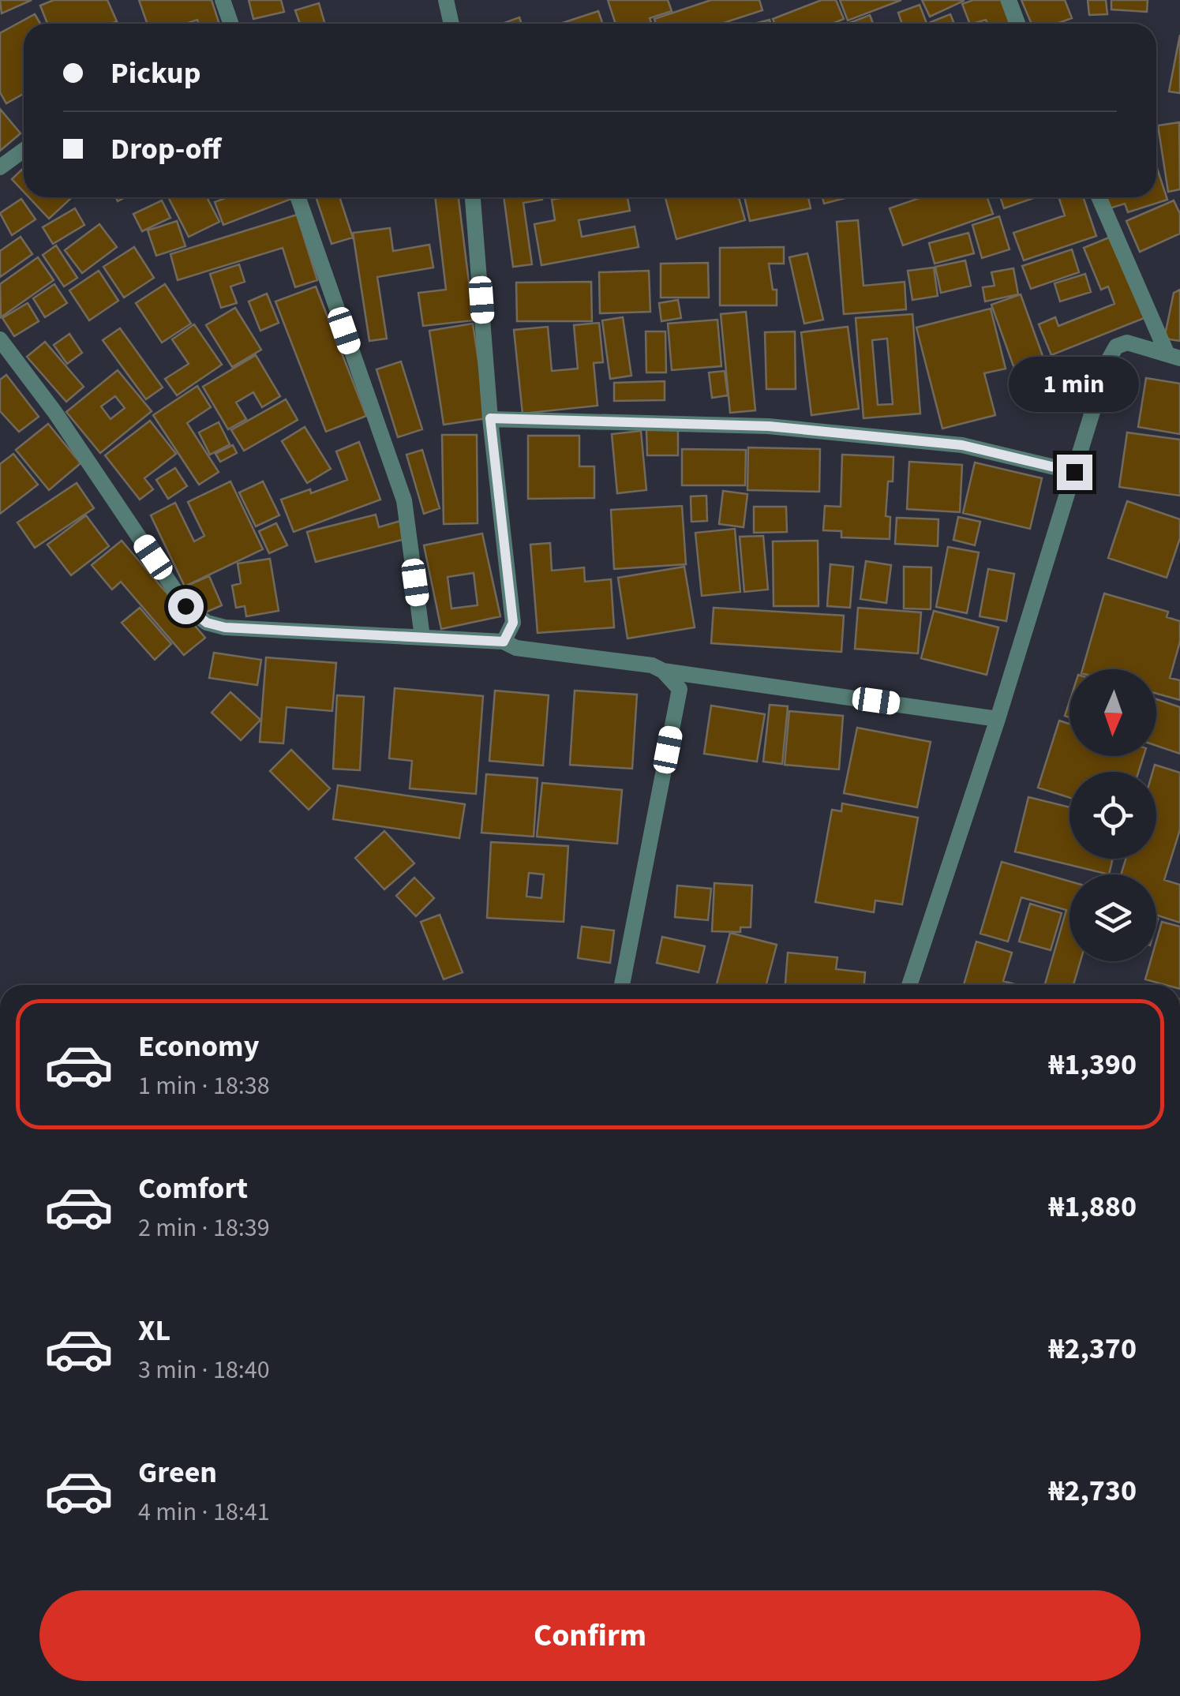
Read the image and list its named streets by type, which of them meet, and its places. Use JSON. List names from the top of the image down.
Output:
{
  "north": "bottom",
  "page": {
    "banner": ["Pickup", "Drop-off"],
    "bubble": "1 min",
    "list": [
      {
        "name": "Economy",
        "note": "1 min · 18:38",
        "value": "₦1,390"
      },
      {
        "name": "Comfort",
        "note": "2 min · 18:39",
        "value": "₦1,880"
      },
      {
        "name": "XL",
        "note": "3 min · 18:40",
        "value": "₦2,370"
      },
      {
        "name": "Green",
        "note": "4 min · 18:41",
        "value": "₦2,730"
      }
    ],
    "buttons": "Confirm"
  }
}
